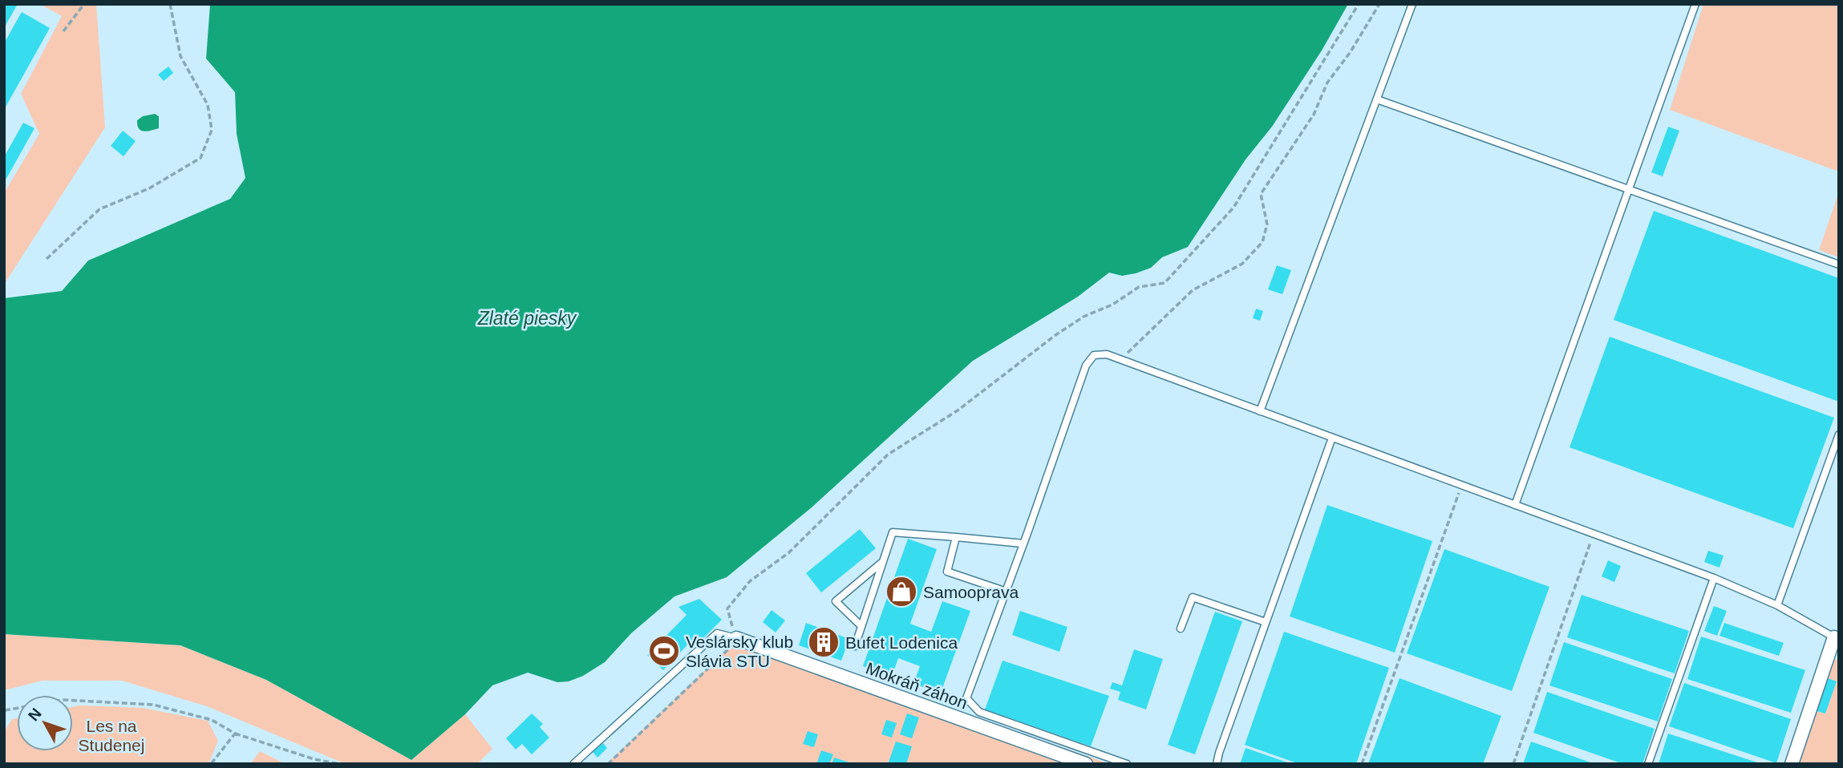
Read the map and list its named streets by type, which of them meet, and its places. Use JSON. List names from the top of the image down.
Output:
{
  "streets": {
    "street": ["Mokráň záhon"]
  },
  "water": ["Zlaté piesky"],
  "parks": ["Les na Studenej"],
  "places": {
    "shop": ["Samooprava"],
    "building": ["Bufet Lodenica"],
    "sports": ["Veslársky klub Slávia STU"]
  },
  "north": "top left"
}
